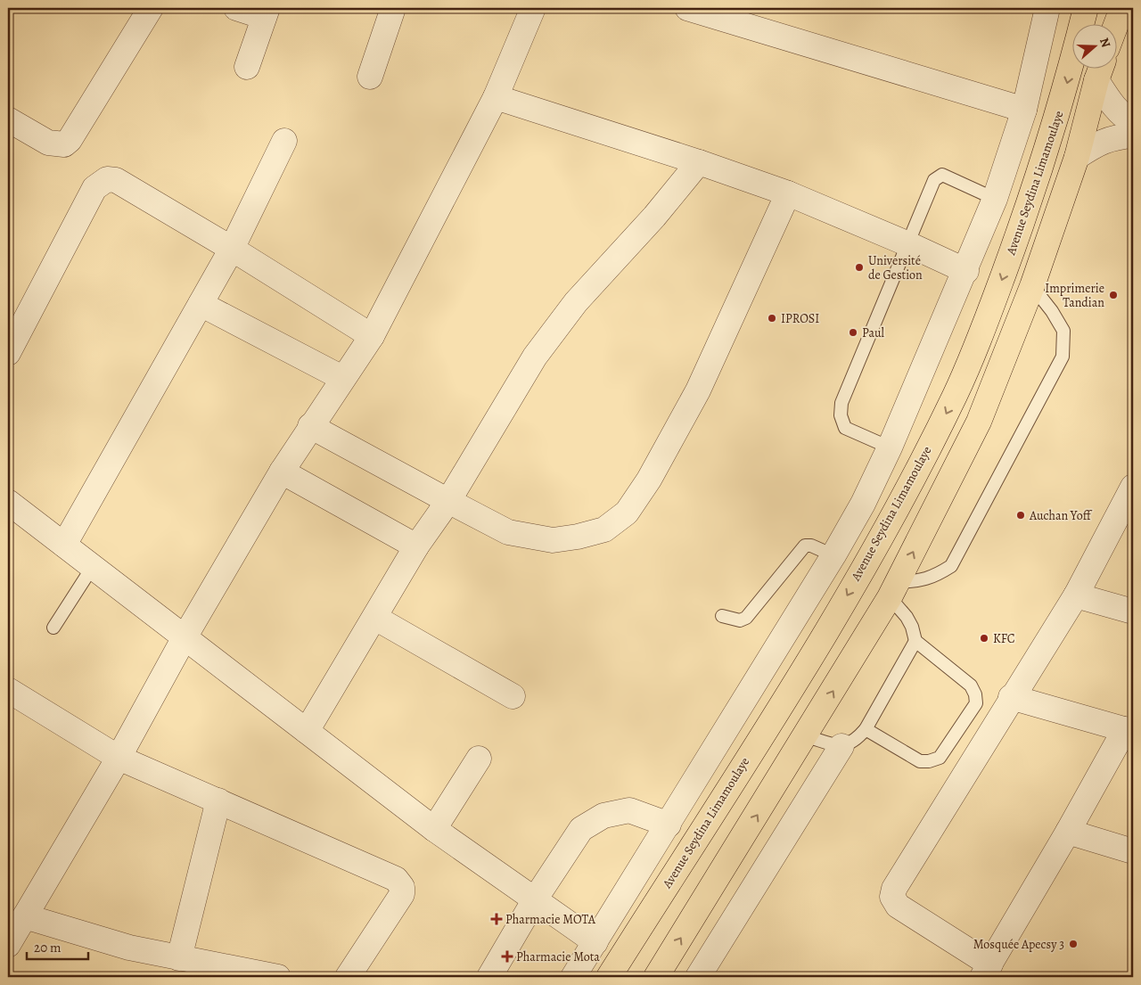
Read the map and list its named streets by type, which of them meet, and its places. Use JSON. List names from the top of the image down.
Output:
{
  "streets": {
    "highway": ["Avenue Seydina Limamoulaye"]
  },
  "places": {
    "other": [
      "Université de Gestion",
      "Imprimerie Tandian",
      "IPROSI",
      "Paul",
      "Auchan Yoff",
      "KFC",
      "Mosquée Apecsy 3"
    ],
    "health": ["Pharmacie MOTA", "Pharmacie Mota"]
  },
  "scale_bar": "20 m",
  "north": "right"
}
